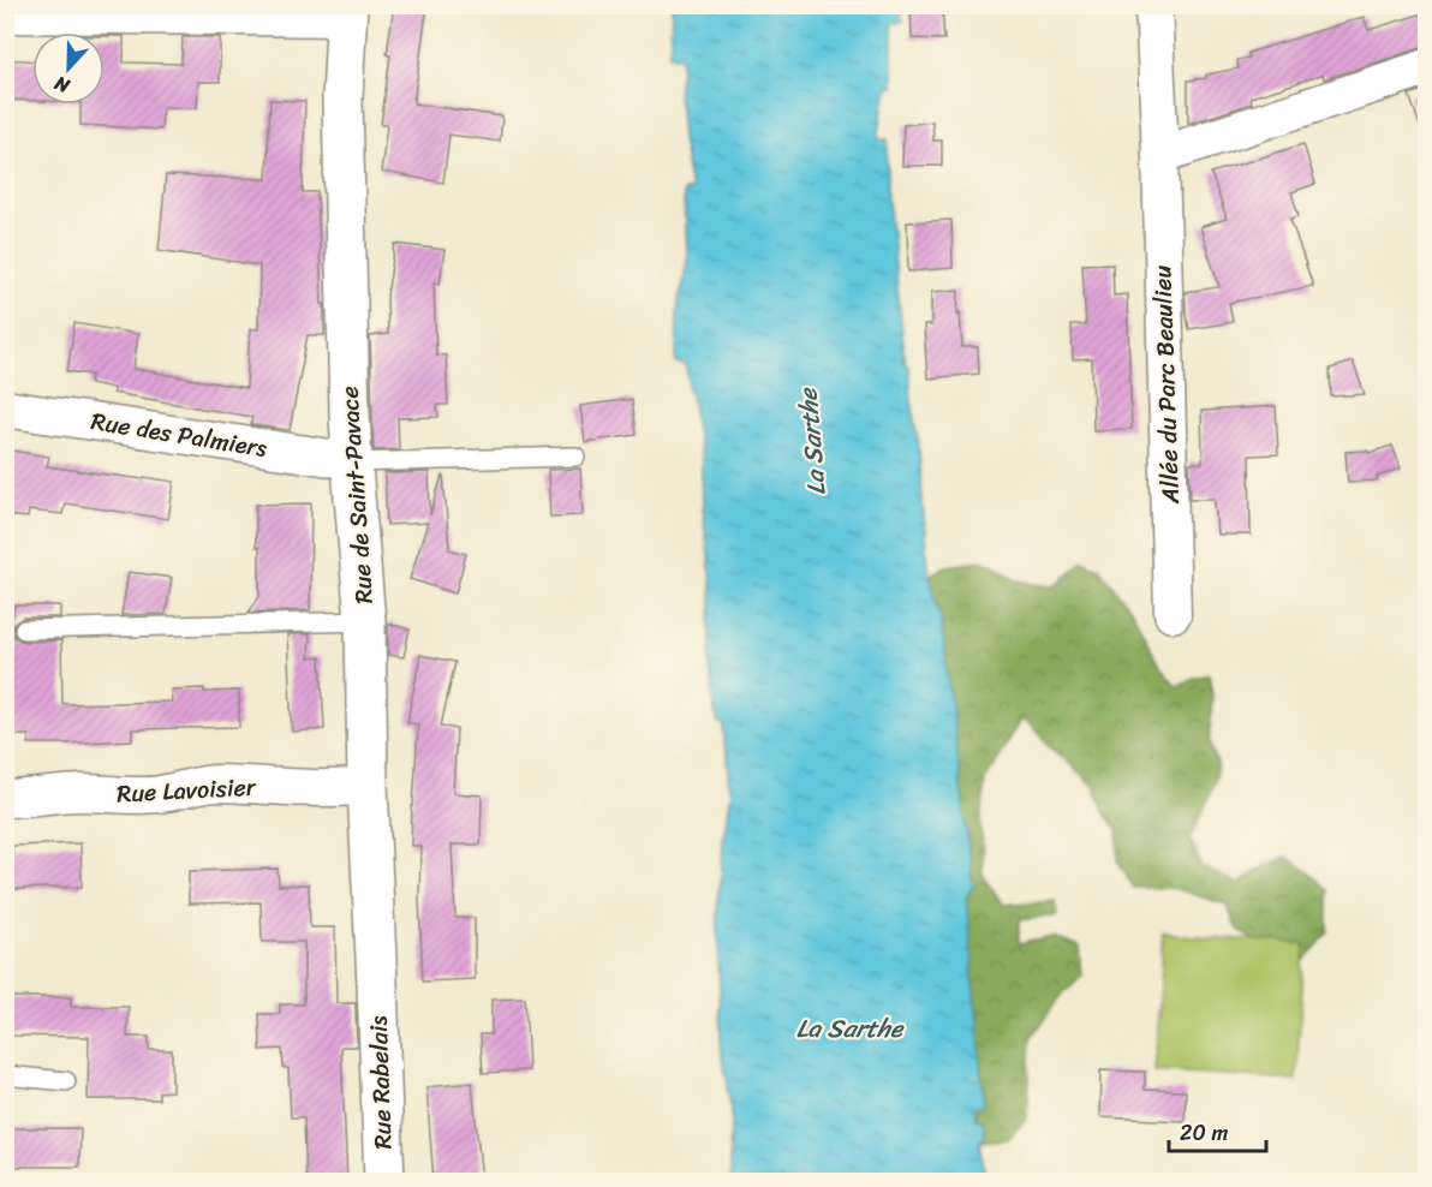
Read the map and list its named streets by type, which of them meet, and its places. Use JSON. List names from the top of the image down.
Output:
{
  "streets": {
    "street": [
      "Allée du Parc Beaulieu",
      "Rue des Palmiers",
      "Rue de Saint-Pavace",
      "Rue Lavoisier",
      "Rue Rabelais"
    ]
  },
  "crossings": [
    ["Rue des Palmiers", "Rue de Saint-Pavace"],
    ["Rue de Saint-Pavace", "Rue Lavoisier"],
    ["Rue de Saint-Pavace", "Rue Rabelais"]
  ],
  "water": ["La Sarthe"],
  "scale_bar": "20 m",
  "north": "bottom"
}
